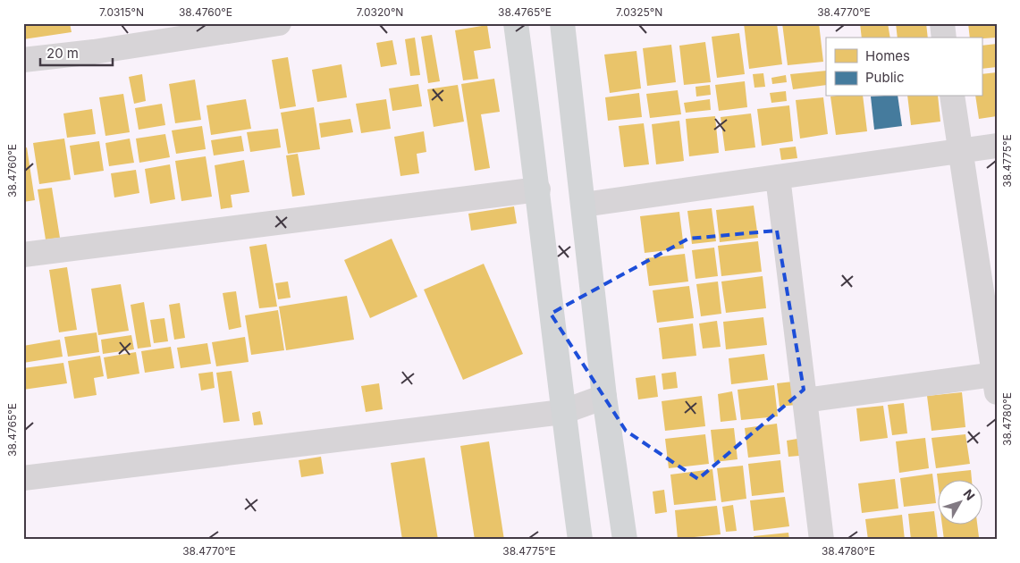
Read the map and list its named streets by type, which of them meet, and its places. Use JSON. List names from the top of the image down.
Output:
{
  "legend": ["Homes", "Public"],
  "scale_bar": "20 m",
  "north": "top right",
  "coordinates": [
    "7.0315°N",
    "38.4760°E",
    "7.0320°N",
    "38.4765°E",
    "7.0325°N",
    "38.4770°E",
    "38.4775°E",
    "38.4780°E"
  ]
}
